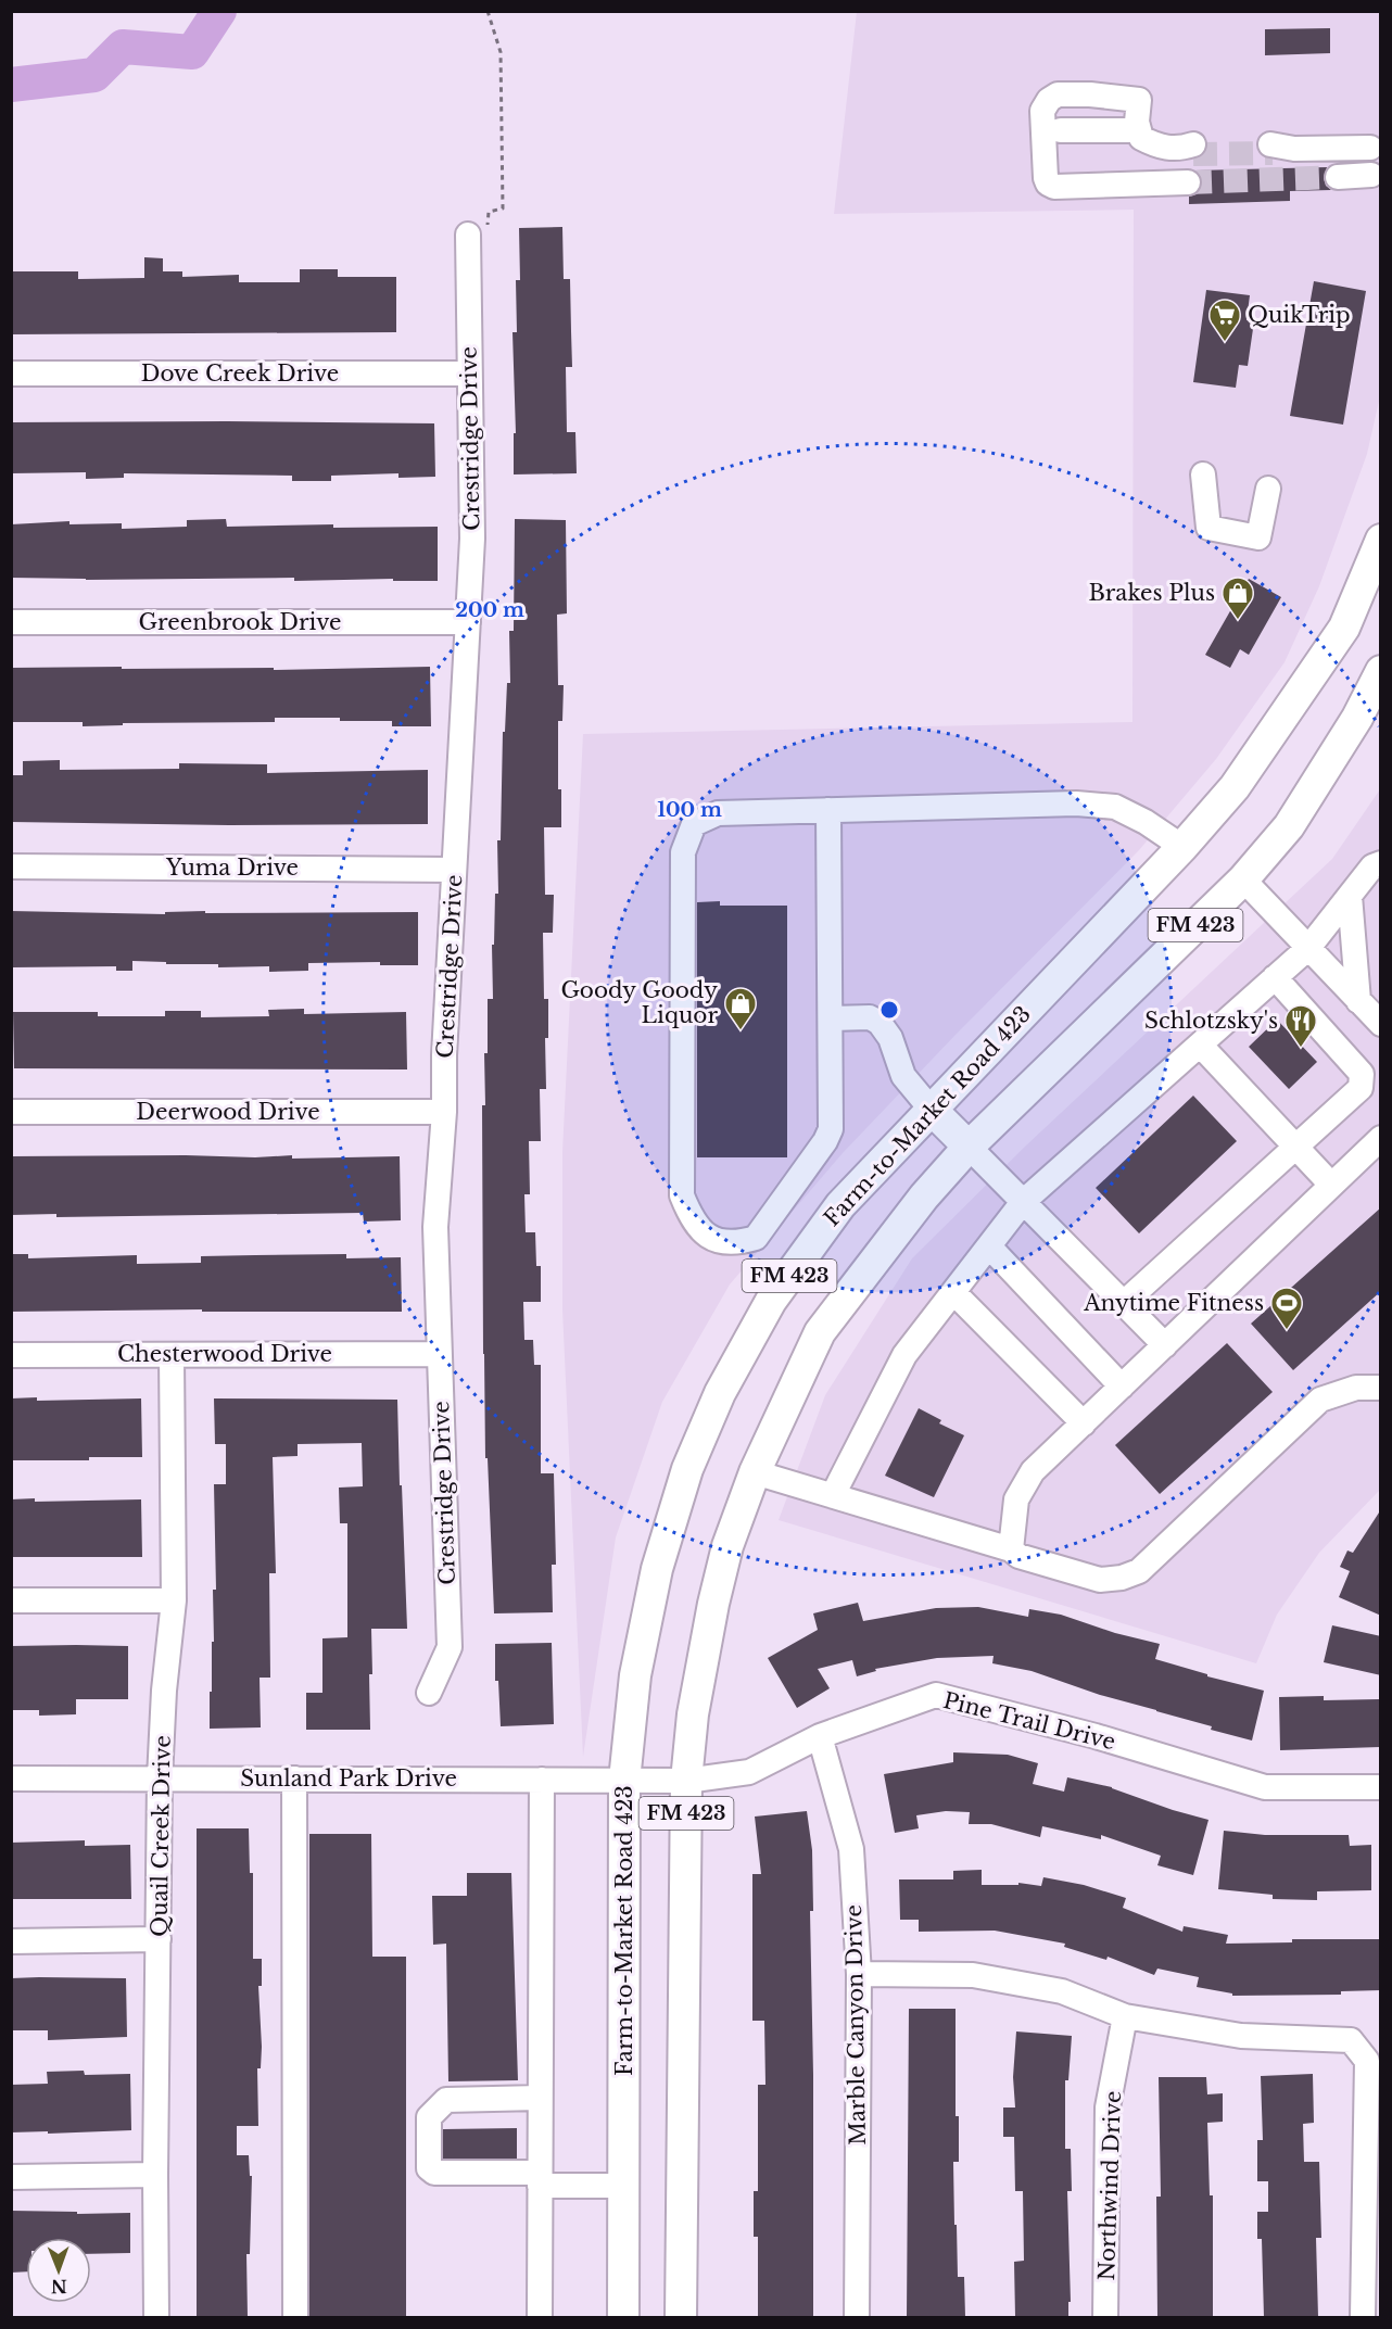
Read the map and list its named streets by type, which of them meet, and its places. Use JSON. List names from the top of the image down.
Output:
{
  "streets": {
    "main road": ["FM 423", "Farm-to-Market Road 423"],
    "street": [
      "Dove Creek Drive",
      "Crestridge Drive",
      "Greenbrook Drive",
      "Yuma Drive",
      "Deerwood Drive",
      "Chesterwood Drive",
      "Pine Trail Drive",
      "Sunland Park Drive",
      "Quail Creek Drive",
      "Marble Canyon Drive",
      "Northwind Drive"
    ]
  },
  "crossings": [
    ["Dove Creek Drive", "Crestridge Drive"],
    ["Crestridge Drive", "Greenbrook Drive"],
    ["Crestridge Drive", "Yuma Drive"],
    ["Crestridge Drive", "Deerwood Drive"],
    ["Crestridge Drive", "Chesterwood Drive"],
    ["FM 423", "Pine Trail Drive"],
    ["FM 423", "Sunland Park Drive"],
    ["Farm-to-Market Road 423", "Sunland Park Drive"],
    ["Chesterwood Drive", "Quail Creek Drive"],
    ["Pine Trail Drive", "Sunland Park Drive"],
    ["Pine Trail Drive", "Marble Canyon Drive"],
    ["Sunland Park Drive", "Quail Creek Drive"]
  ],
  "places": {
    "supermarket": ["QuikTrip"],
    "shop": ["Brakes Plus", "Goody Goody Liquor"],
    "restaurant": ["Schlotzsky's"],
    "sports": ["Anytime Fitness"]
  },
  "north": "bottom",
  "rings": ["200 m", "100 m"]
}
